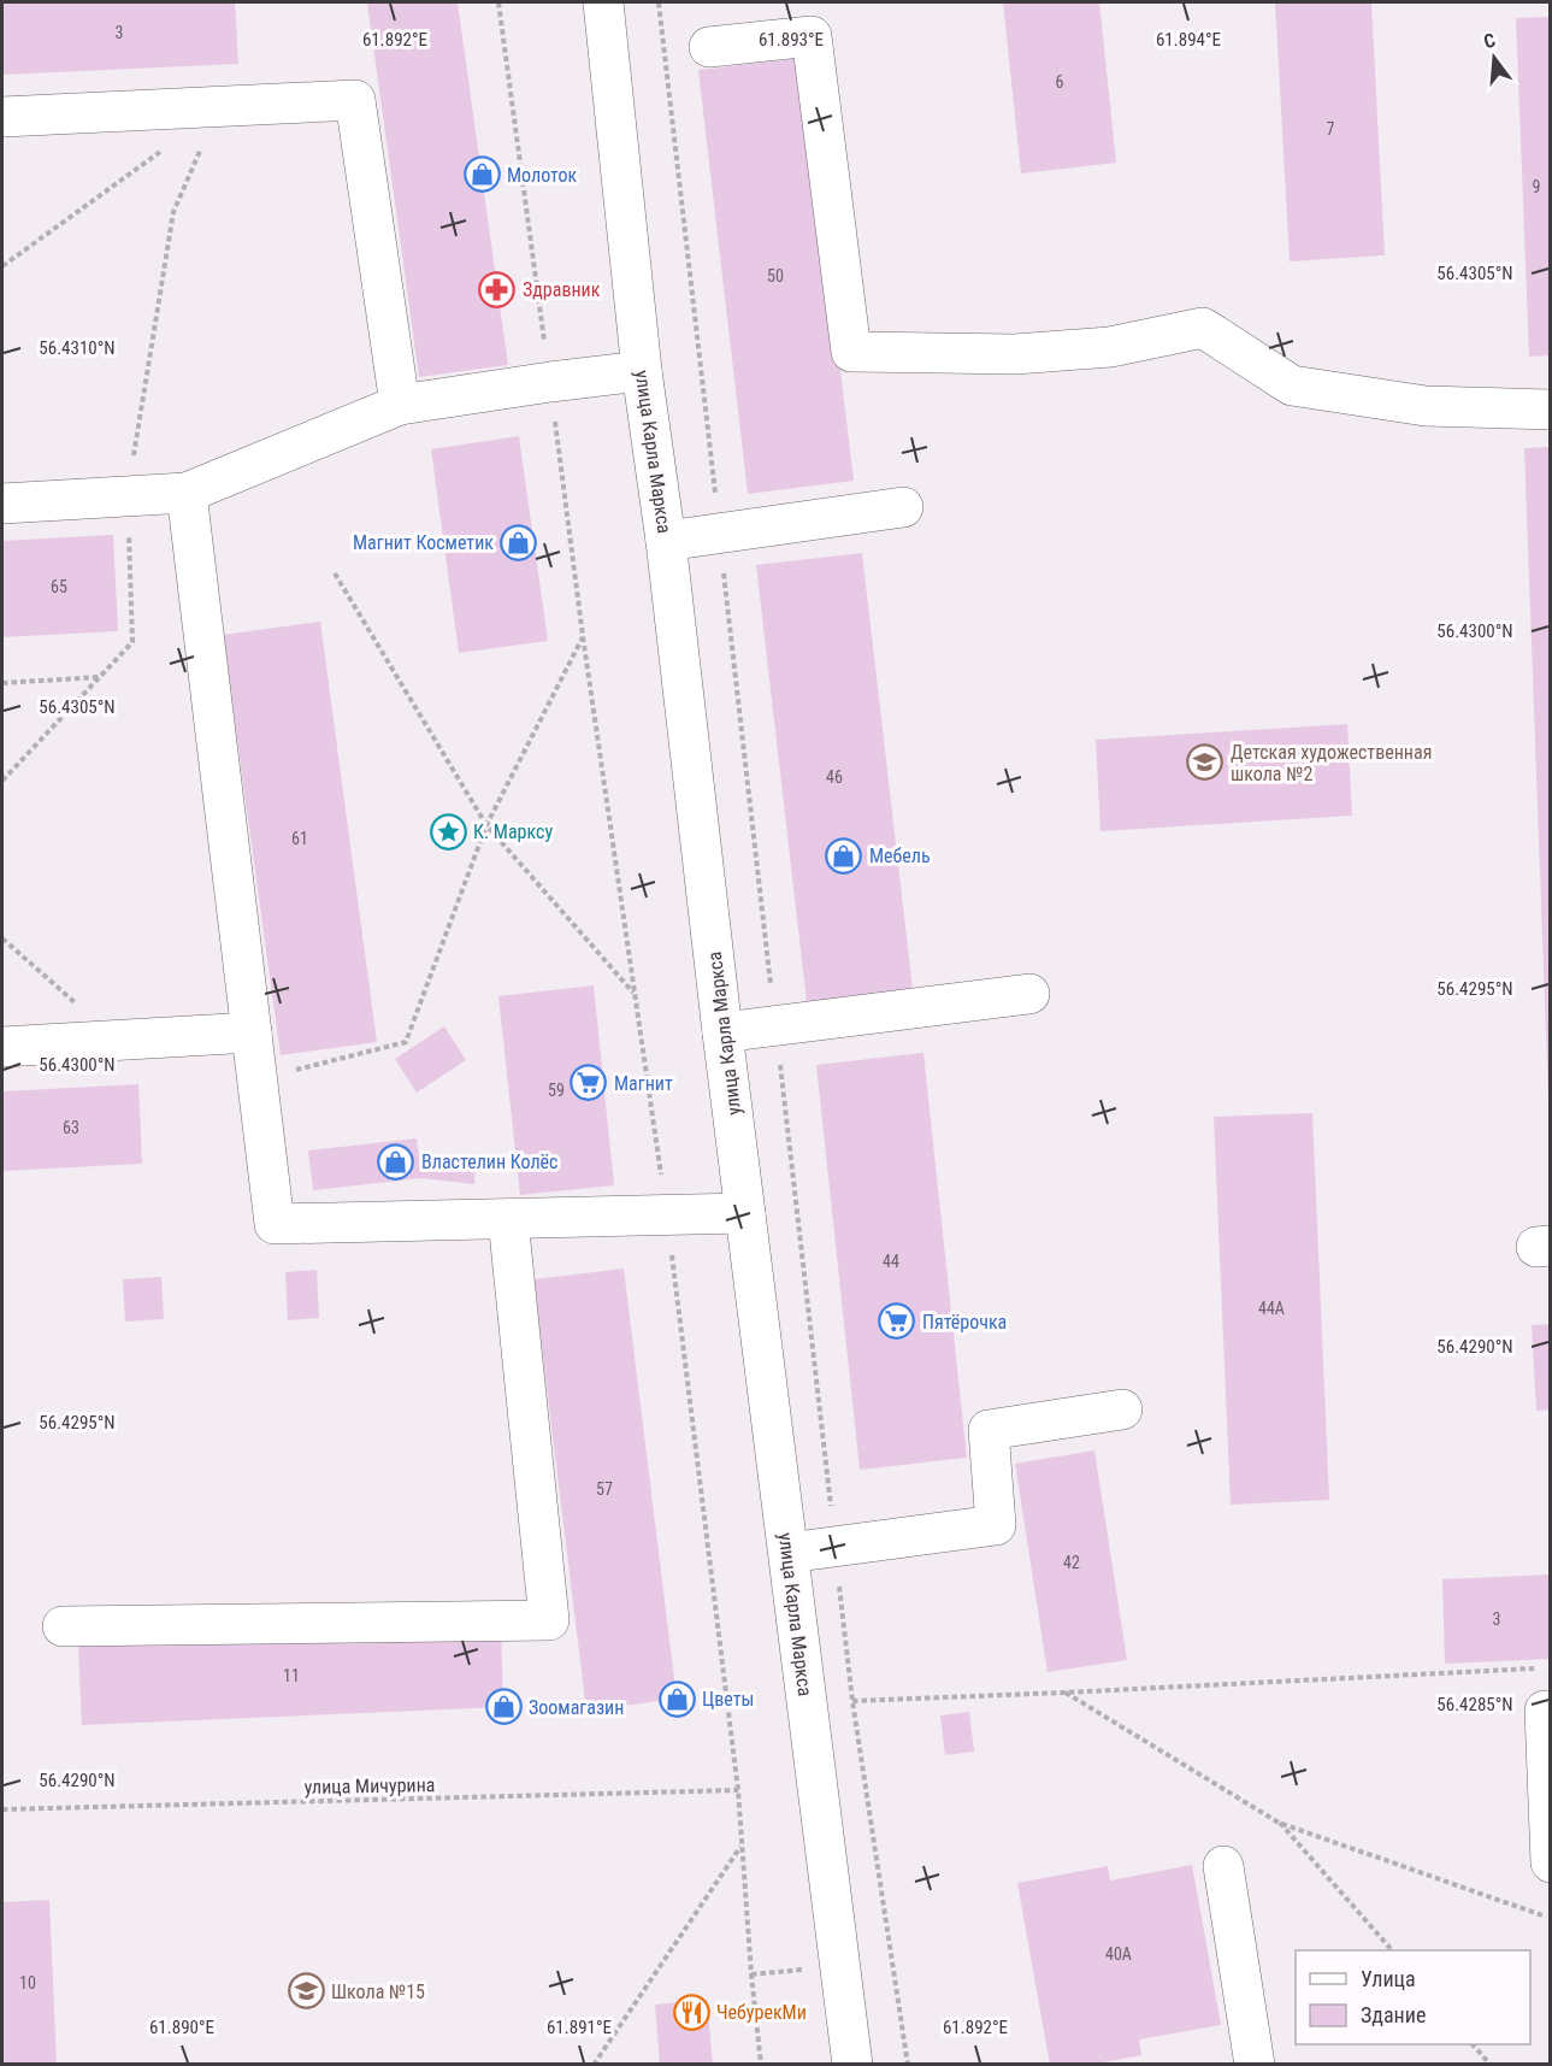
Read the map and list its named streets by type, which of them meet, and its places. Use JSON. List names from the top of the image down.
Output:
{
  "streets": {
    "street": ["улица Карла Маркса"],
    "path": ["улица Мичурина"]
  },
  "places": {
    "shop": [
      "Молоток",
      "Магнит Косметик",
      "Мебель",
      "Властелин Колёс",
      "Цветы",
      "Зоомагазин"
    ],
    "pharmacy": ["Здравник"],
    "school or university": ["Детская художественная школа №2", "Школа №15"],
    "place": ["К. Марксу"],
    "supermarket": ["Магнит", "Пятёрочка"],
    "restaurant": ["ЧебурекМи"]
  },
  "house_numbers": [
    "3",
    "6",
    "7",
    "9",
    "50",
    "65",
    "46",
    "61",
    "59",
    "63",
    "44",
    "44А",
    "57",
    "42",
    "3",
    "11",
    "40А",
    "10"
  ],
  "legend": ["Улица", "Здание"],
  "north": "top",
  "coordinates": [
    "61.892°E",
    "61.893°E",
    "61.894°E",
    "56.4305°N",
    "56.4310°N",
    "56.4300°N",
    "56.4295°N",
    "56.4290°N",
    "56.4285°N",
    "61.890°E",
    "61.891°E"
  ]
}
